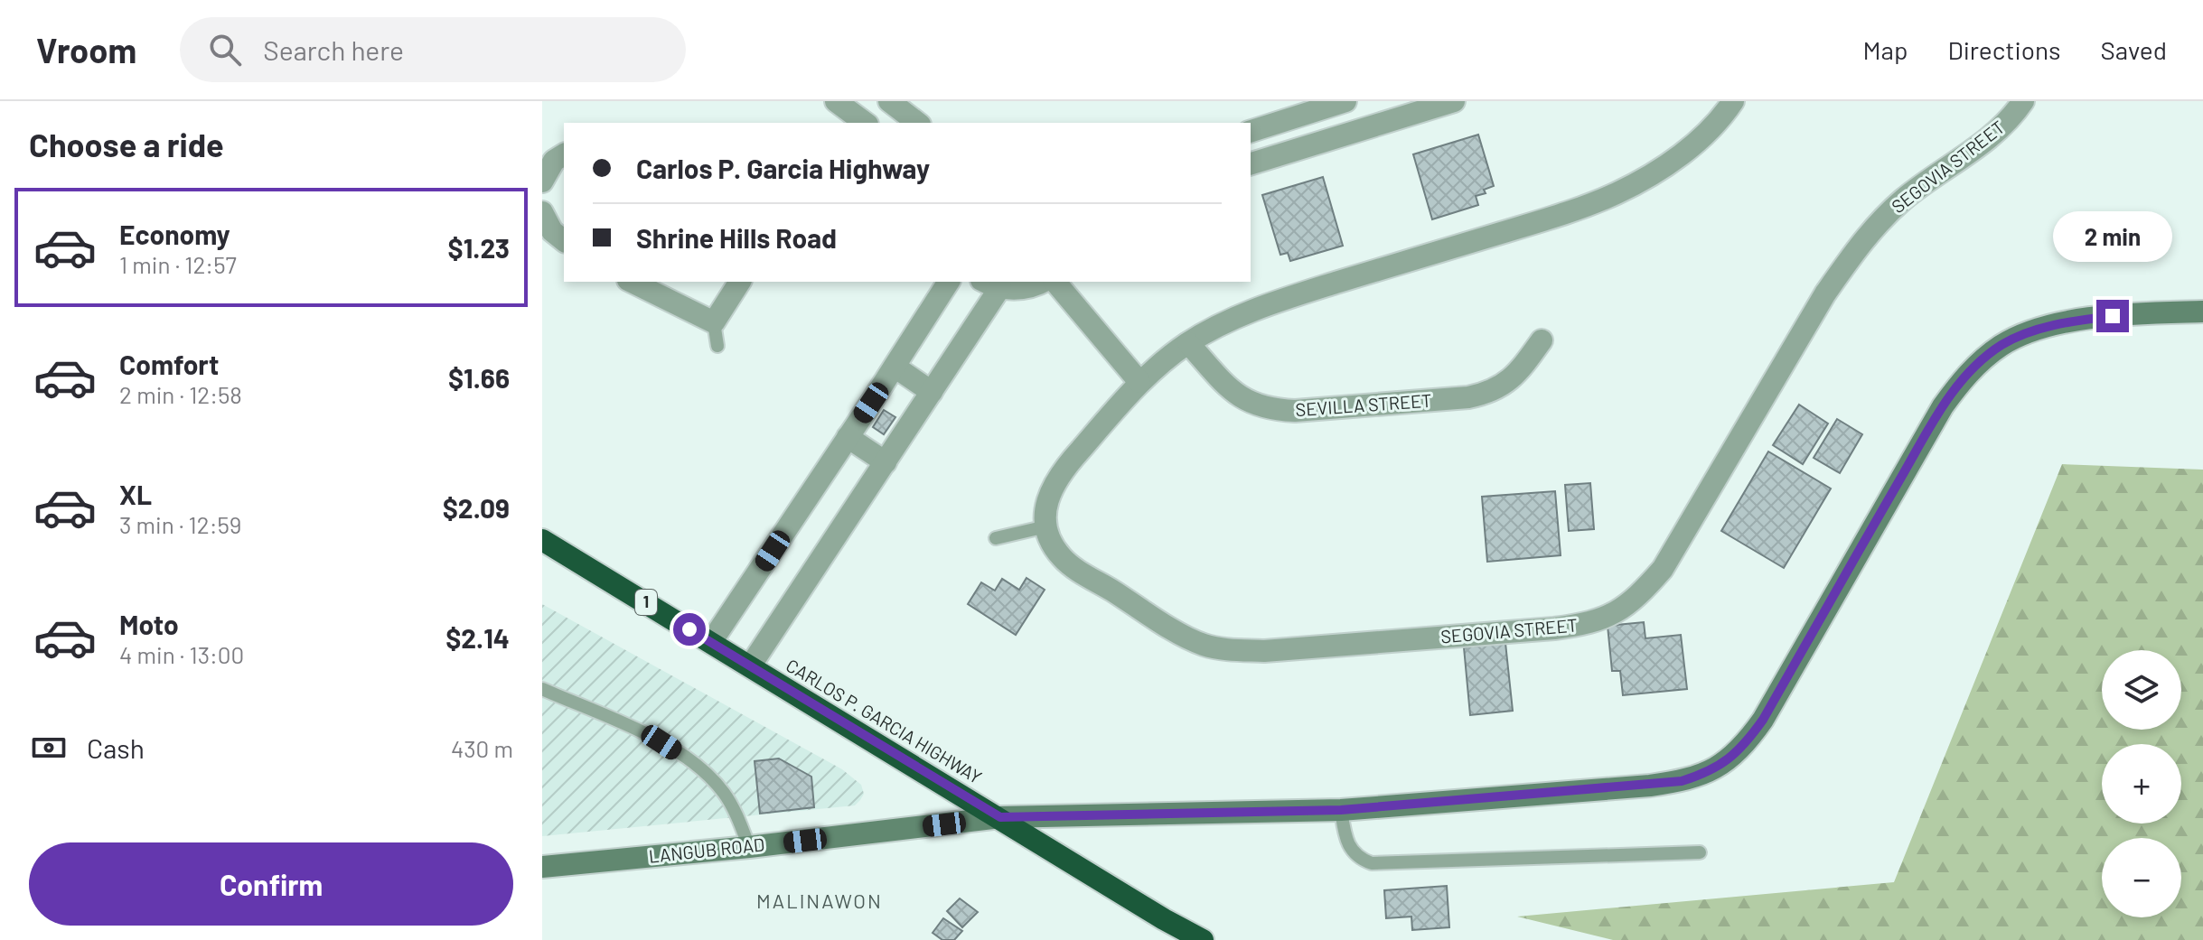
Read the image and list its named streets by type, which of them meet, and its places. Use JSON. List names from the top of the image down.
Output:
{
  "streets": {
    "highway": ["1", "CARLOS P. GARCIA HIGHWAY"],
    "street": ["SEGOVIA STREET", "SEVILLA STREET", "LANGUB ROAD"]
  },
  "crossings": [
    ["CARLOS P. GARCIA HIGHWAY", "LANGUB ROAD"]
  ],
  "districts": ["MALINAWON"],
  "page": {
    "header": "Vroom",
    "search": "Search here",
    "nav": ["Map", "Directions", "Saved"],
    "heading": "Choose a ride",
    "banner": ["Carlos P. Garcia Highway", "Shrine Hills Road"],
    "list": [
      {
        "name": "Economy",
        "note": "1 min · 12:57",
        "value": "$1.23"
      },
      {
        "name": "Comfort",
        "note": "2 min · 12:58",
        "value": "$1.66"
      },
      {
        "name": "XL",
        "note": "3 min · 12:59",
        "value": "$2.09"
      },
      {
        "name": "Moto",
        "note": "4 min · 13:00",
        "value": "$2.14"
      }
    ],
    "bubble": "2 min",
    "map_buttons": ["+", "−"],
    "pay": ["Cash", "430 m"],
    "buttons": "Confirm"
  }
}
